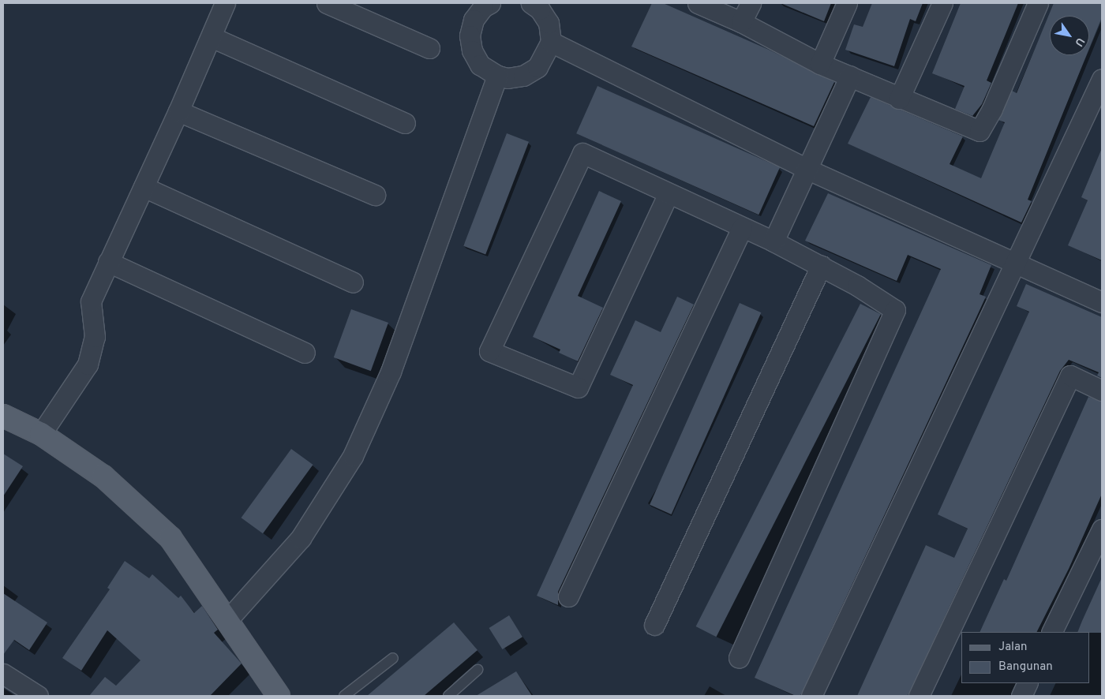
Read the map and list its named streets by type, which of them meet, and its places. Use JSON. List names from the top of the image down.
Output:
{
  "legend": ["Jalan", "Bangunan"],
  "north": "bottom right"
}
